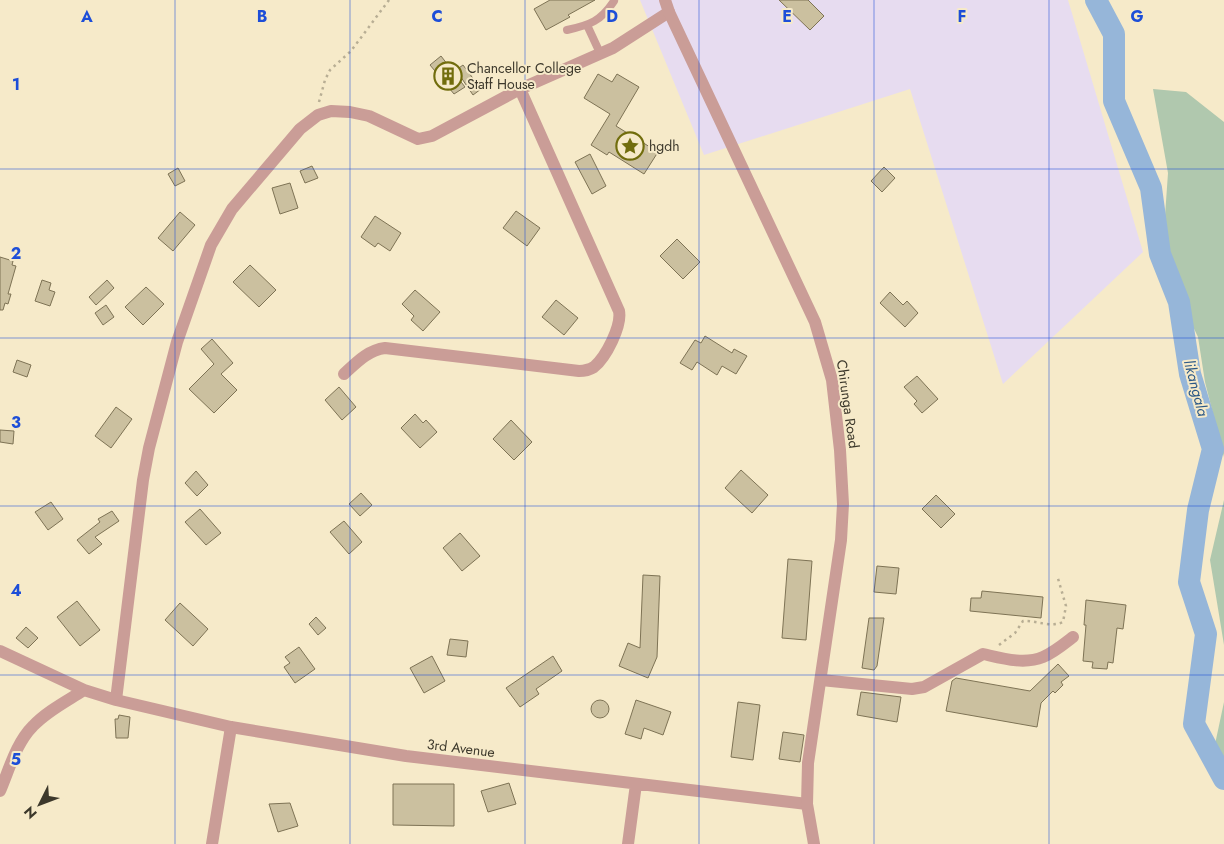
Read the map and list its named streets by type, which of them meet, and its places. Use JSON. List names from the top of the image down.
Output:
{
  "streets": {
    "street": ["Chirunga Road", "3rd Avenue"]
  },
  "crossings": [
    ["Chirunga Road", "3rd Avenue"]
  ],
  "water": ["likangala"],
  "places": {
    "building": ["Chancellor College Staff House"],
    "place": ["hgdh"]
  },
  "north": "bottom left",
  "grid": {
    "columns": [
      "A",
      "B",
      "C",
      "D",
      "E",
      "F",
      "G"
    ],
    "rows": [
      "1",
      "2",
      "3",
      "4",
      "5"
    ]
  }
}
